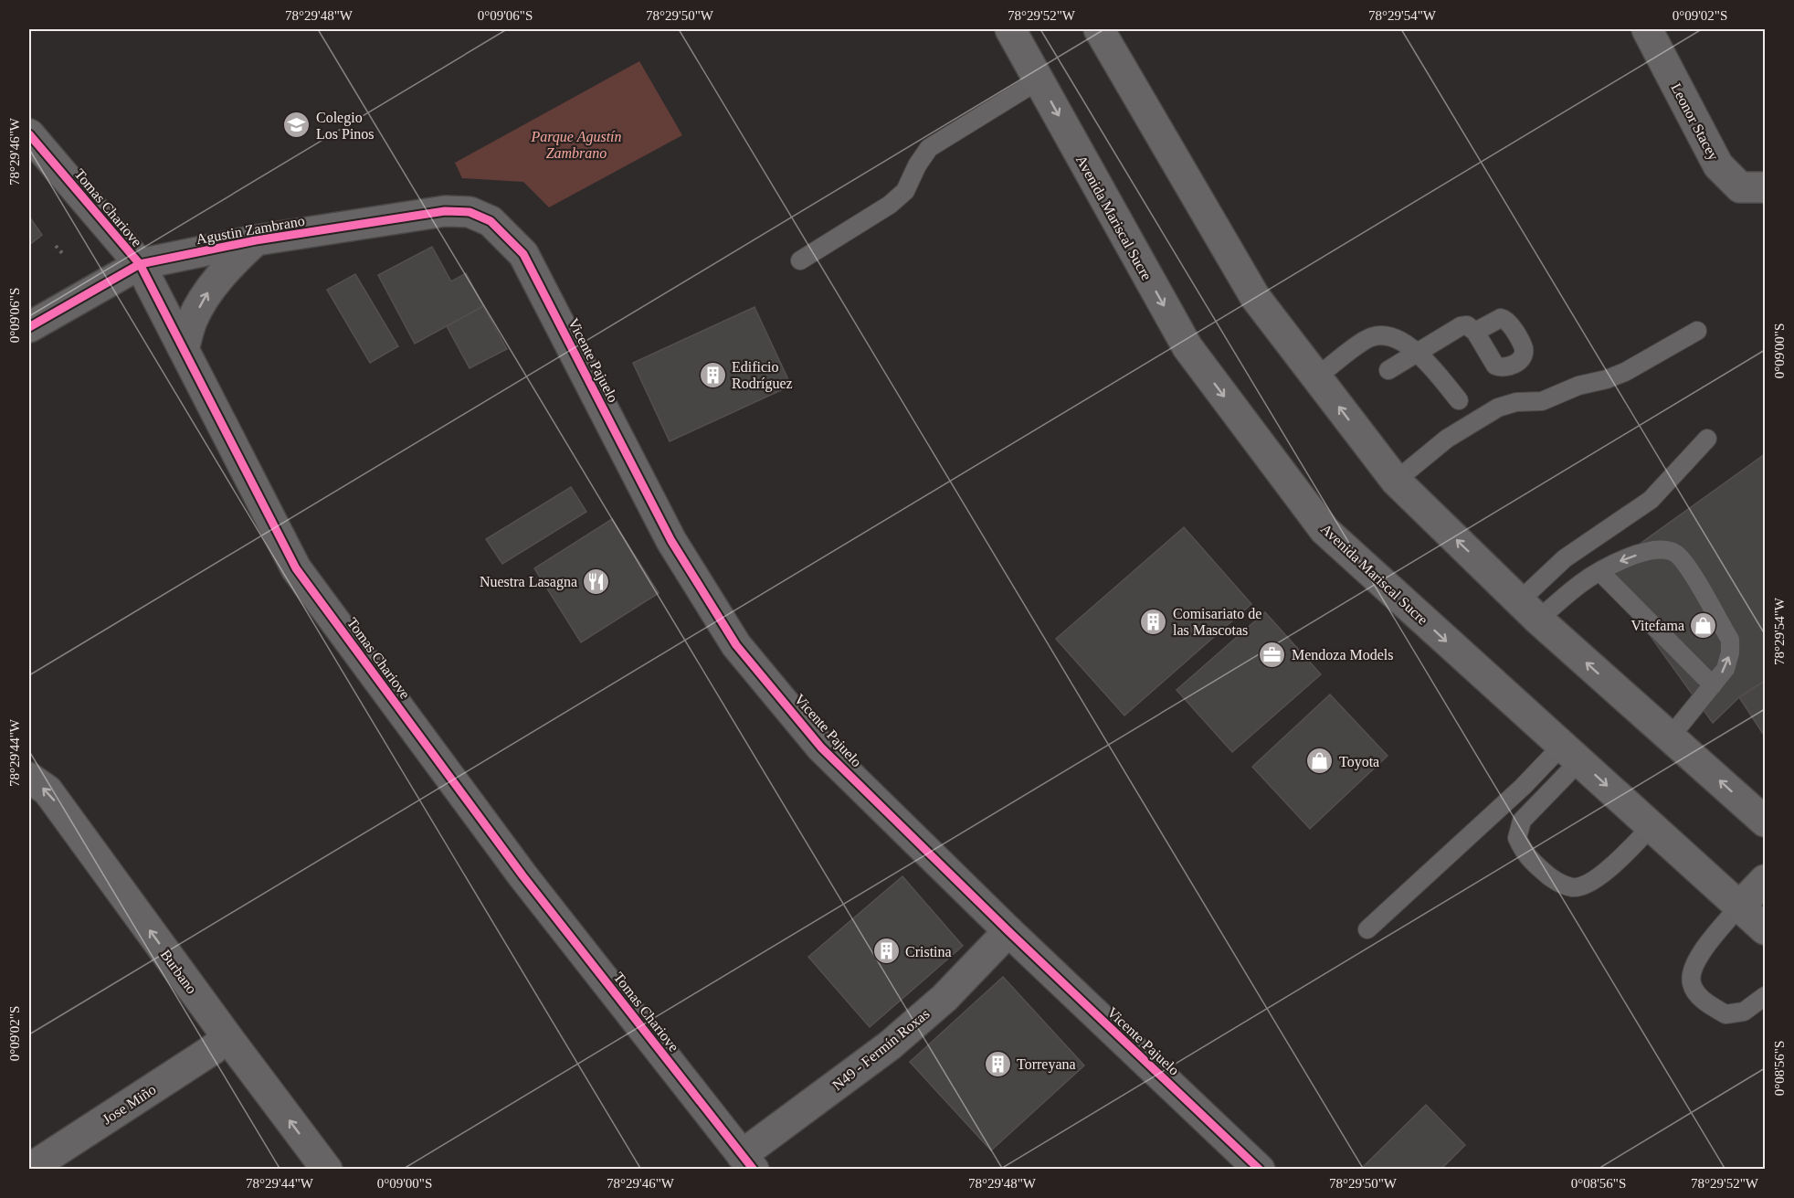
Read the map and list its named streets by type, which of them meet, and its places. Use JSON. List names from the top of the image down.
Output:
{
  "streets": {
    "main road": ["Avenida Mariscal Sucre"],
    "street": [
      "Leonor Stacey",
      "Tomas Chariove",
      "Agustin Zambrano",
      "Vicente Pajuelo",
      "Burbano",
      "N49 - Fermín Roxas",
      "Jose Miño"
    ]
  },
  "crossings": [
    ["Tomas Chariove", "Agustin Zambrano"],
    ["Tomas Chariove", "N49 - Fermín Roxas"],
    ["Agustin Zambrano", "Vicente Pajuelo"],
    ["Vicente Pajuelo", "N49 - Fermín Roxas"],
    ["Burbano", "Jose Miño"]
  ],
  "one_way": ["Burbano"],
  "parks": ["Parque Agustín Zambrano"],
  "places": {
    "school or university": ["Colegio Los Pinos"],
    "building": [
      "Edificio Rodríguez",
      "Comisariato de las Mascotas",
      "Cristina",
      "Torreyana"
    ],
    "restaurant": ["Nuestra Lasagna"],
    "shop": ["Vitefama", "Toyota"],
    "office": ["Mendoza Models"]
  },
  "coordinates": [
    "78°29'48\"W",
    "0°09'06\"S",
    "78°29'50\"W",
    "78°29'52\"W",
    "78°29'54\"W",
    "0°09'02\"S",
    "78°29'46\"W",
    "0°09'00\"S",
    "78°29'44\"W",
    "0°08'56\"S"
  ]
}
